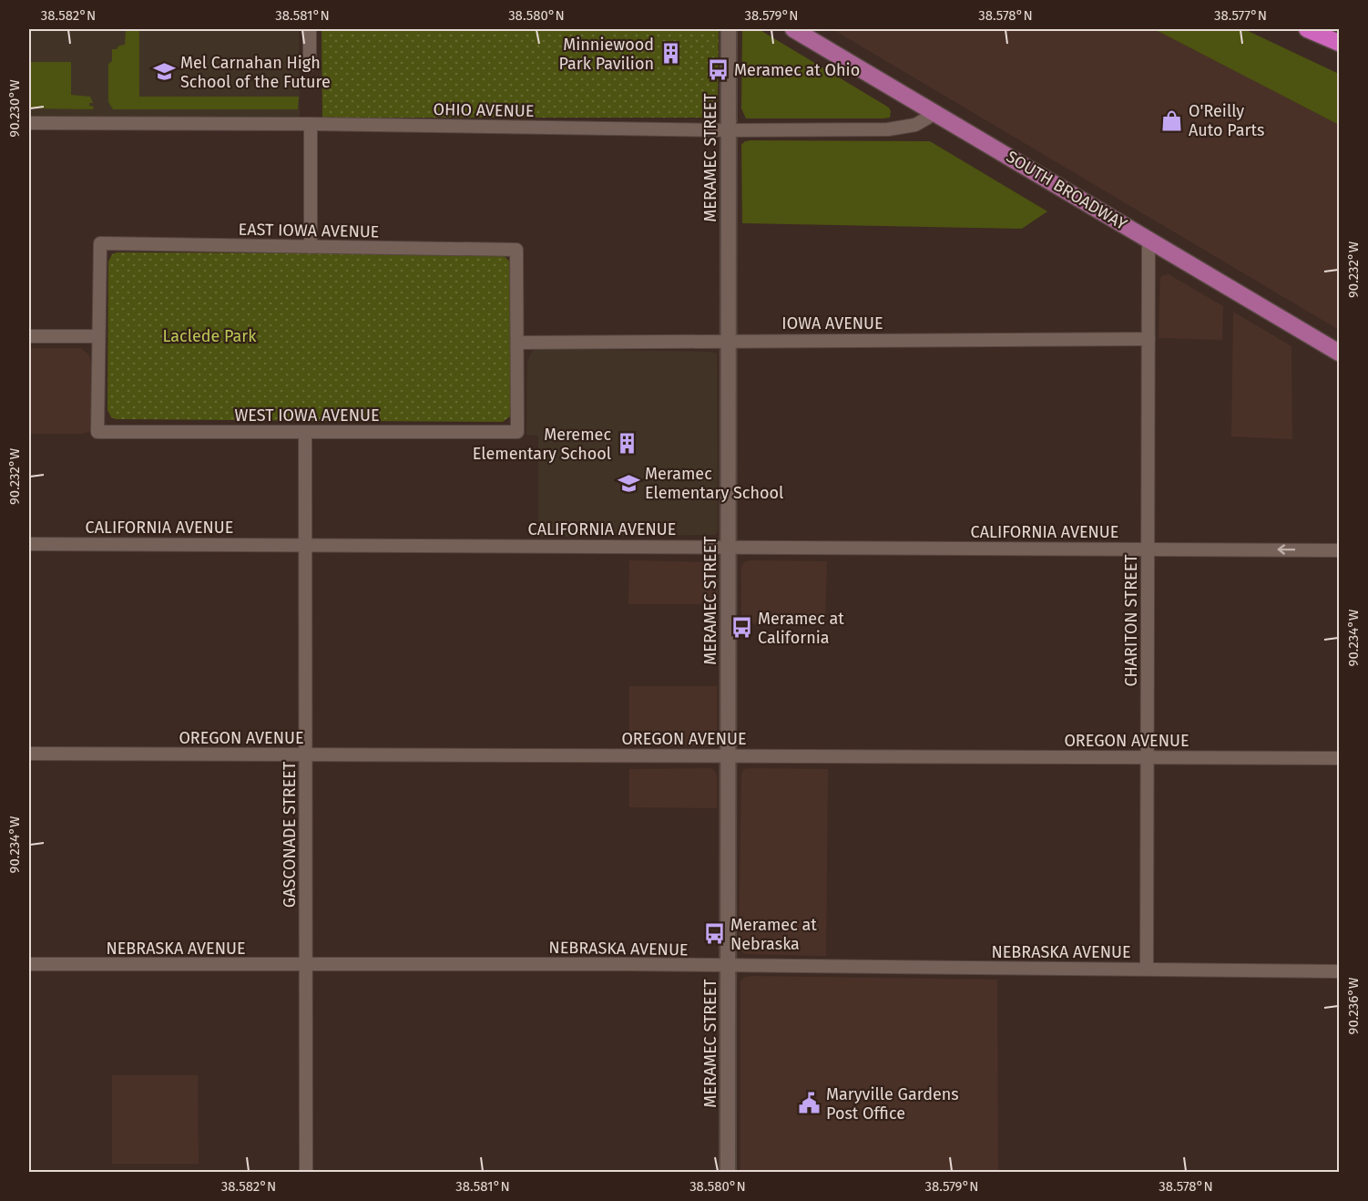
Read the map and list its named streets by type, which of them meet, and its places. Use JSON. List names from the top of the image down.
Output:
{
  "streets": {
    "main road": ["SOUTH BROADWAY"],
    "street": [
      "OHIO AVENUE",
      "MERAMEC STREET",
      "EAST IOWA AVENUE",
      "IOWA AVENUE",
      "WEST IOWA AVENUE",
      "CALIFORNIA AVENUE",
      "CHARITON STREET",
      "OREGON AVENUE",
      "GASCONADE STREET",
      "NEBRASKA AVENUE"
    ]
  },
  "crossings": [
    ["OHIO AVENUE", "MERAMEC STREET"],
    ["OHIO AVENUE", "SOUTH BROADWAY"],
    ["MERAMEC STREET", "IOWA AVENUE"],
    ["MERAMEC STREET", "CALIFORNIA AVENUE"],
    ["MERAMEC STREET", "OREGON AVENUE"],
    ["MERAMEC STREET", "NEBRASKA AVENUE"],
    ["SOUTH BROADWAY", "CHARITON STREET"],
    ["EAST IOWA AVENUE", "IOWA AVENUE"],
    ["EAST IOWA AVENUE", "WEST IOWA AVENUE"],
    ["IOWA AVENUE", "WEST IOWA AVENUE"],
    ["IOWA AVENUE", "CHARITON STREET"],
    ["WEST IOWA AVENUE", "GASCONADE STREET"],
    ["CALIFORNIA AVENUE", "CHARITON STREET"],
    ["CALIFORNIA AVENUE", "GASCONADE STREET"],
    ["CHARITON STREET", "OREGON AVENUE"],
    ["CHARITON STREET", "NEBRASKA AVENUE"],
    ["OREGON AVENUE", "GASCONADE STREET"],
    ["GASCONADE STREET", "NEBRASKA AVENUE"]
  ],
  "parks": ["Laclede Park"],
  "places": {
    "building": ["Minniewood Park Pavilion", "Meremec Elementary School"],
    "bus stop": ["Meramec at Ohio", "Meramec at California", "Meramec at Nebraska"],
    "school or university": ["Mel Carnahan High School of the Future", "Meramec Elementary School"],
    "shop": ["O'Reilly Auto Parts"],
    "public building": ["Maryville Gardens Post Office"]
  },
  "coordinates": [
    "38.582°N",
    "38.581°N",
    "38.580°N",
    "38.579°N",
    "38.578°N",
    "38.577°N",
    "90.230°W",
    "90.232°W",
    "90.234°W",
    "90.236°W"
  ]
}
